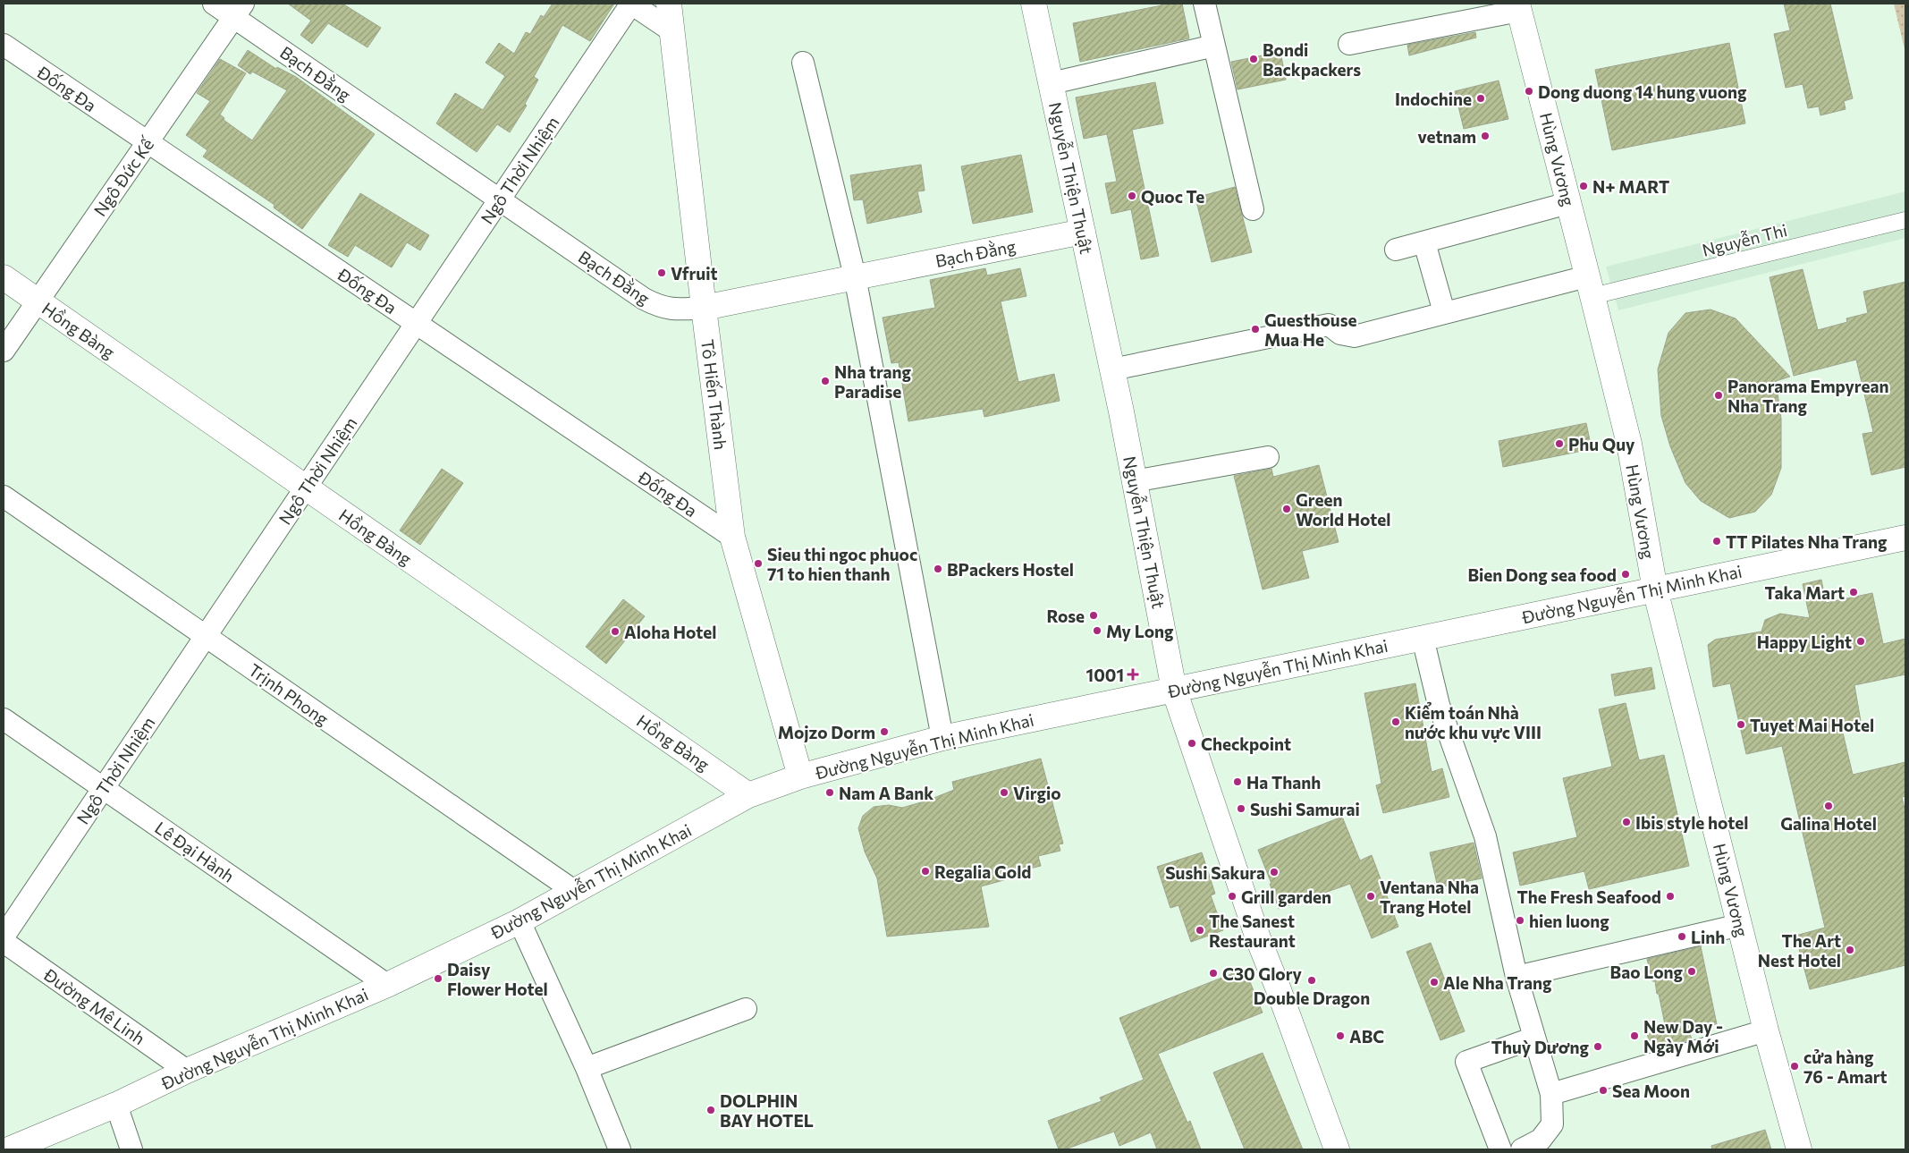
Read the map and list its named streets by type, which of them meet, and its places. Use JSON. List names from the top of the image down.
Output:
{
  "streets": {
    "street": [
      "Bạch Đằng",
      "Đống Đa",
      "Hùng Vương",
      "Ngô Thời Nhiệm",
      "Ngô Đức Kế",
      "Nguyễn Thiện Thuật",
      "Nguyễn Thi",
      "Hồng Bàng",
      "Tô Hiến Thành",
      "Đường Nguyễn Thị Minh Khai",
      "Trịnh Phong",
      "Lê Đại Hành",
      "Đường Mê Linh"
    ]
  },
  "crossings": [
    ["Bạch Đằng", "Ngô Thời Nhiệm"],
    ["Bạch Đằng", "Ngô Đức Kế"],
    ["Bạch Đằng", "Nguyễn Thiện Thuật"],
    ["Bạch Đằng", "Tô Hiến Thành"],
    ["Đống Đa", "Ngô Thời Nhiệm"],
    ["Đống Đa", "Ngô Đức Kế"],
    ["Đống Đa", "Tô Hiến Thành"],
    ["Hùng Vương", "Nguyễn Thi"],
    ["Hùng Vương", "Đường Nguyễn Thị Minh Khai"],
    ["Ngô Thời Nhiệm", "Hồng Bàng"],
    ["Ngô Thời Nhiệm", "Trịnh Phong"],
    ["Ngô Thời Nhiệm", "Lê Đại Hành"],
    ["Ngô Đức Kế", "Hồng Bàng"],
    ["Nguyễn Thiện Thuật", "Đường Nguyễn Thị Minh Khai"],
    ["Hồng Bàng", "Đường Nguyễn Thị Minh Khai"],
    ["Tô Hiến Thành", "Đường Nguyễn Thị Minh Khai"],
    ["Đường Nguyễn Thị Minh Khai", "Trịnh Phong"],
    ["Đường Nguyễn Thị Minh Khai", "Lê Đại Hành"],
    ["Đường Nguyễn Thị Minh Khai", "Đường Mê Linh"]
  ],
  "places": {
    "other": [
      "Bondi Backpackers",
      "Dong duong 14 hung vuong",
      "Indochine",
      "vetnam",
      "N+ MART",
      "Quoc Te",
      "Vfruit",
      "Guesthouse Mua He",
      "Nha trang Paradise",
      "Panorama Empyrean Nha Trang",
      "Phu Quy",
      "Green World Hotel",
      "TT Pilates Nha Trang",
      "Sieu thi ngoc phuoc 71 to hien thanh",
      "BPackers Hostel",
      "Bien Dong sea food",
      "Taka Mart",
      "Rose",
      "My Long",
      "Aloha Hotel",
      "Happy Light",
      "Kiểm toán Nhà nước khu vực VIII",
      "Tuyet Mai Hotel",
      "Mojzo Dorm",
      "Checkpoint",
      "Ha Thanh",
      "Nam A Bank",
      "Virgio",
      "Galina Hotel",
      "Sushi Samurai",
      "Ibis style hotel",
      "Regalia Gold",
      "Sushi Sakura",
      "Grill garden",
      "Ventana Nha Trang Hotel",
      "The Fresh Seafood",
      "hien luong",
      "The Sanest Restaurant",
      "Linh",
      "The Art Nest Hotel",
      "Bao Long",
      "C30 Glory",
      "Daisy Flower Hotel",
      "Double Dragon",
      "Ale Nha Trang",
      "ABC",
      "New Day - Ngày Mới",
      "Thuỳ Dương",
      "cửa hàng 76 - Amart",
      "Sea Moon",
      "DOLPHIN BAY HOTEL"
    ],
    "health": ["1001"]
  }
}
